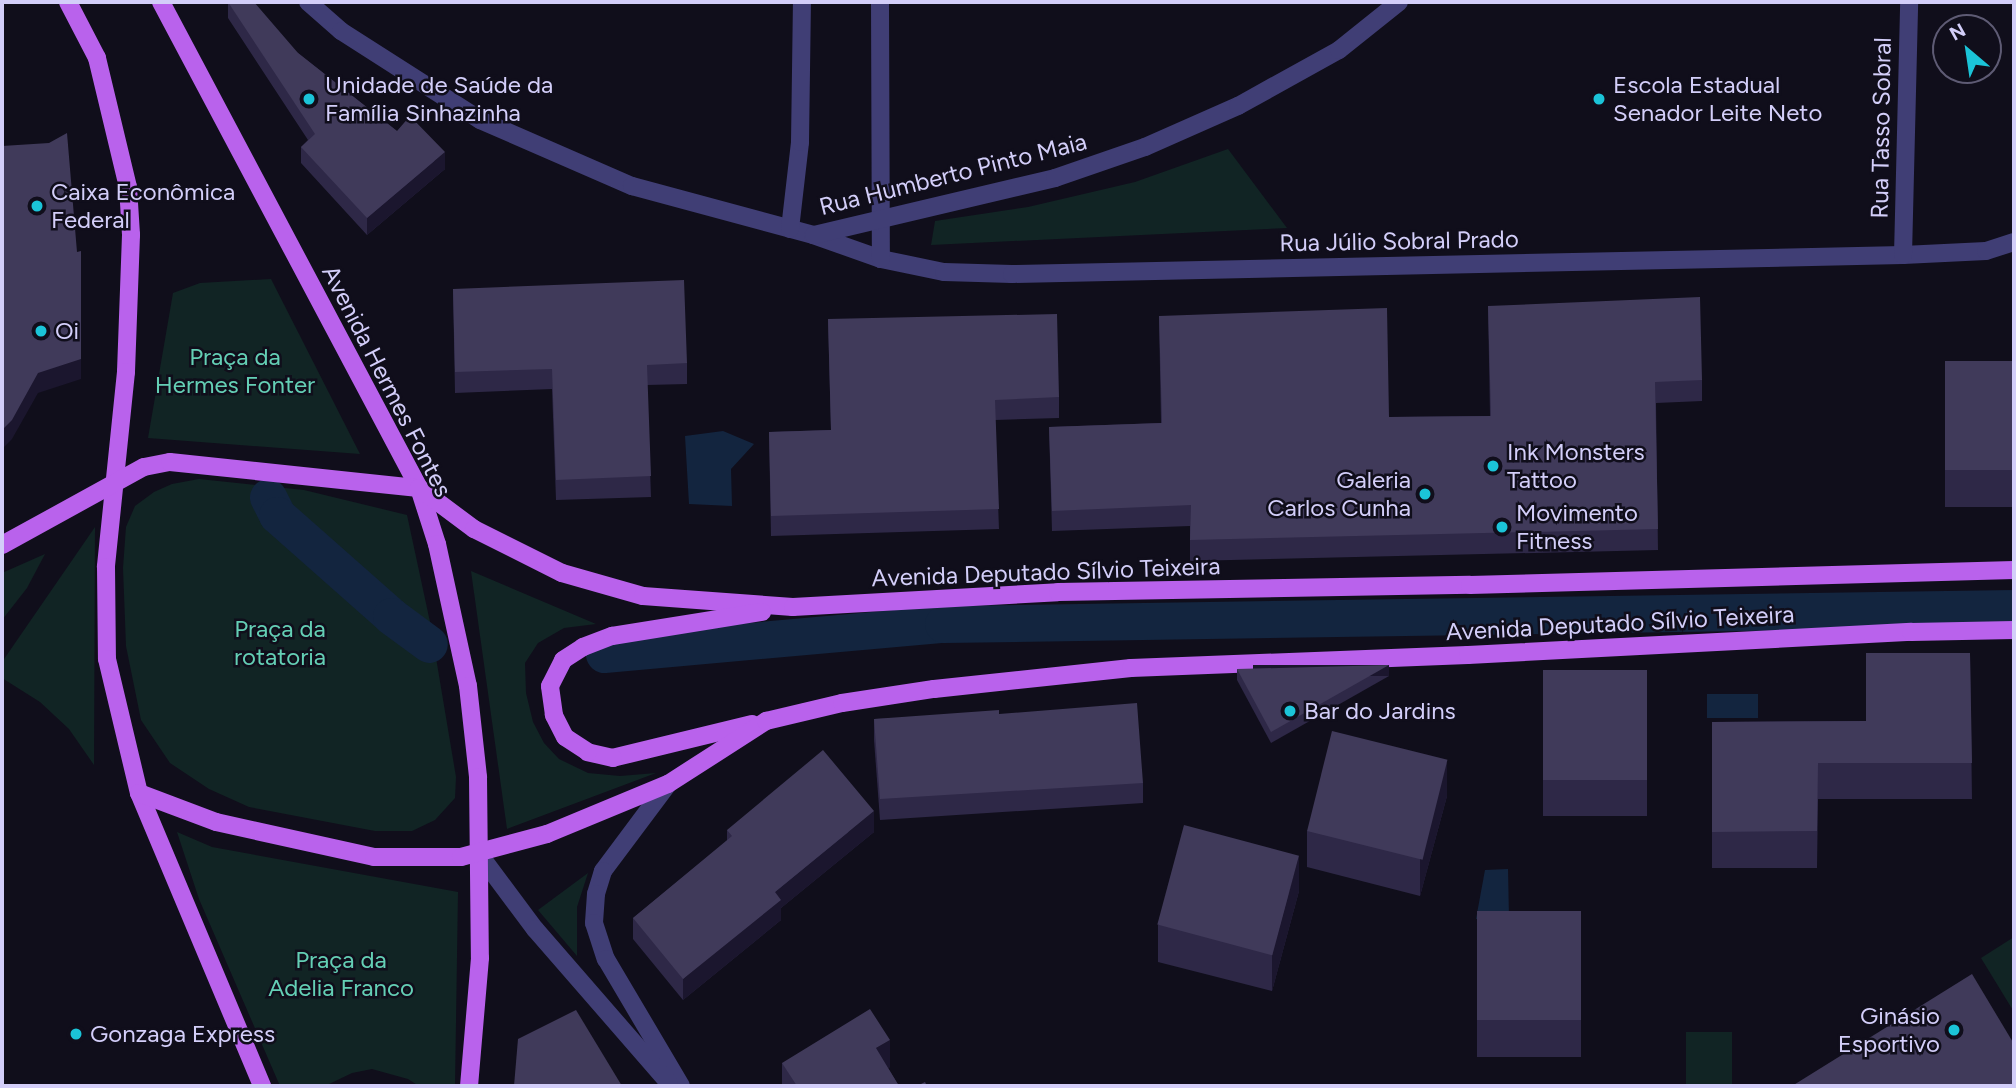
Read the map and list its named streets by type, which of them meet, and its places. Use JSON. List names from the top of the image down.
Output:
{
  "streets": {
    "main road": ["Avenida Hermes Fontes", "Avenida Deputado Sílvio Teixeira"],
    "street": ["Rua Tasso Sobral", "Rua Humberto Pinto Maia", "Rua Júlio Sobral Prado"]
  },
  "crossings": [
    ["Rua Tasso Sobral", "Rua Júlio Sobral Prado"],
    ["Rua Humberto Pinto Maia", "Rua Júlio Sobral Prado"],
    ["Avenida Hermes Fontes", "Avenida Deputado Sílvio Teixeira"]
  ],
  "parks": ["Praça da Hermes Fonter", "Praça da rotatoria", "Praça da Adelia Franco"],
  "places": [
    "Unidade de Saúde da Família Sinhazinha",
    "Escola Estadual Senador Leite Neto",
    "Caixa Econômica Federal",
    "Oi",
    "Ink Monsters Tattoo",
    "Galeria Carlos Cunha",
    "Movimento Fitness",
    "Bar do Jardins",
    "Ginásio Esportivo",
    "Gonzaga Express"
  ],
  "north": "top left"
}
